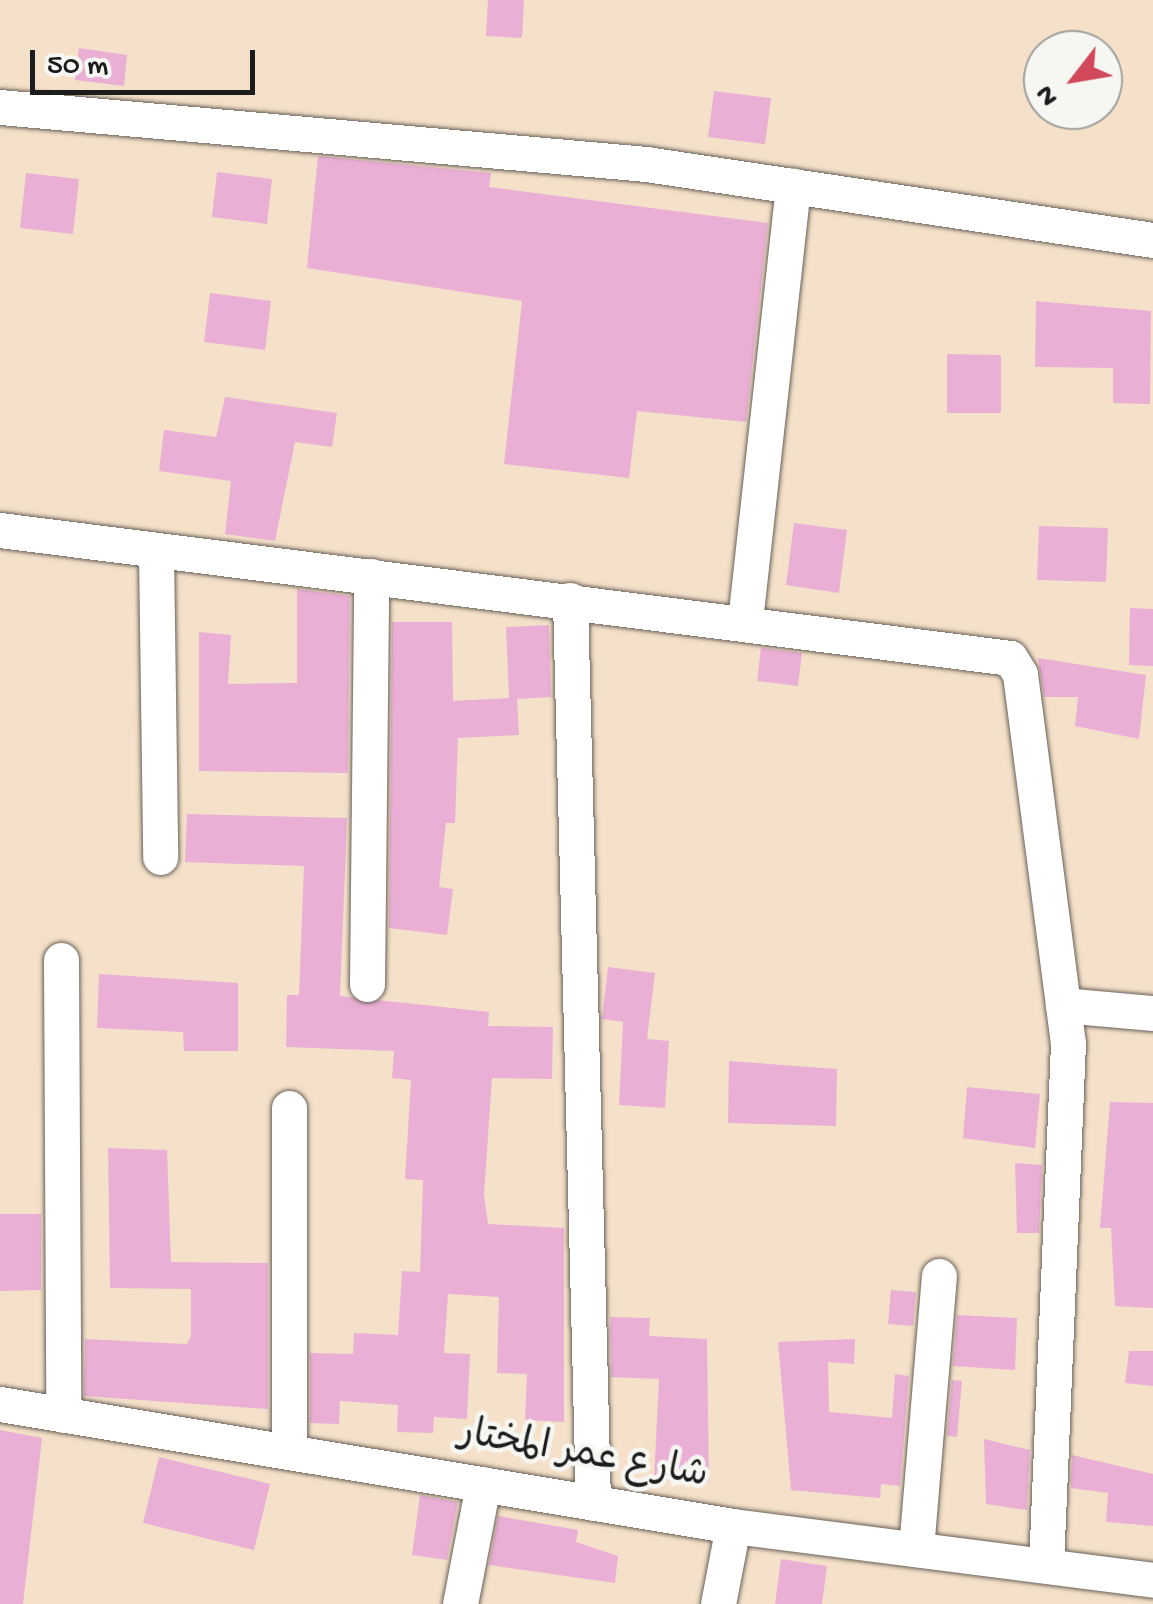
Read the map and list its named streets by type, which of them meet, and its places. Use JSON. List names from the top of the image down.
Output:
{
  "streets": {
    "street": ["شارع عمر المختار"]
  },
  "scale_bar": "50 m",
  "north": "bottom left"
}
